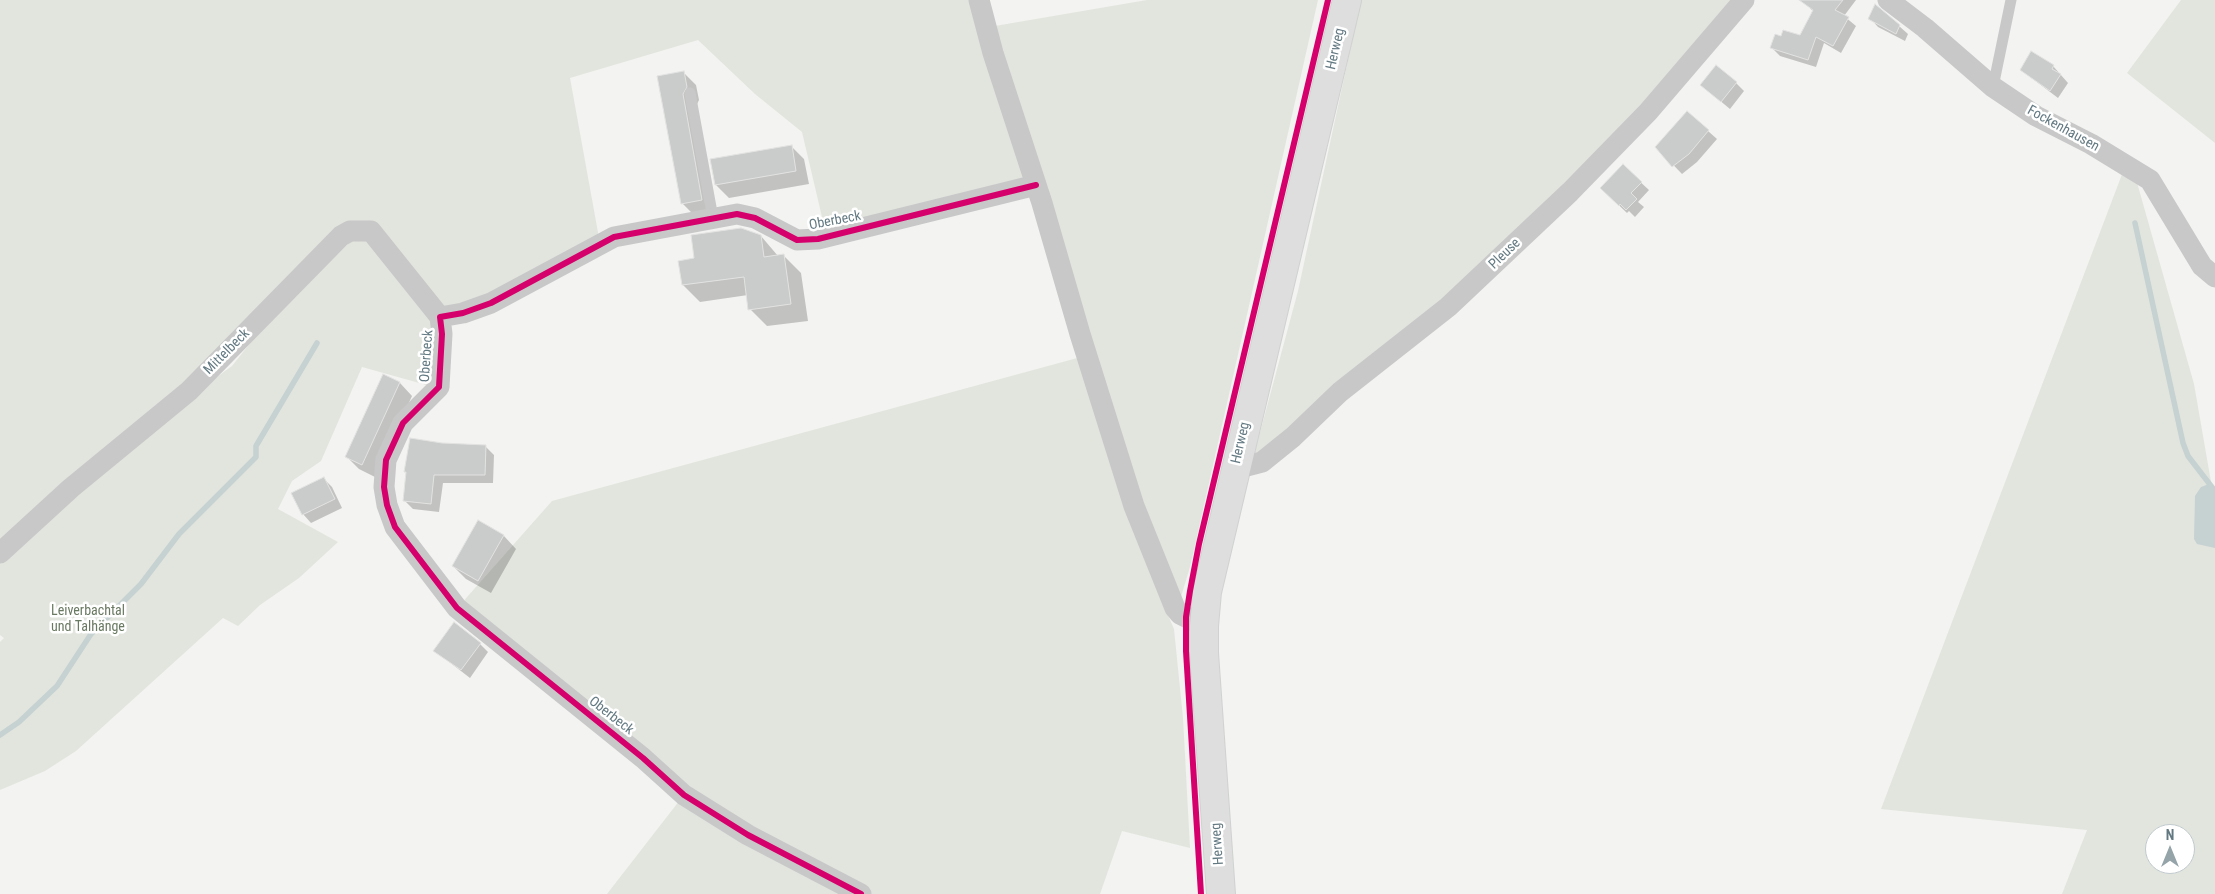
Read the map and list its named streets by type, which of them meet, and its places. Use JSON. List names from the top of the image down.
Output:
{
  "streets": {
    "main road": ["Herweg"],
    "street": [
      "Fockenhausen",
      "Oberbeck",
      "Pleuse",
      "Mittelbeck"
    ]
  },
  "crossings": [
    ["Herweg", "Pleuse"],
    ["Oberbeck", "Mittelbeck"]
  ],
  "parks": ["Leiverbachtal und Talhänge"],
  "north": "top"
}
